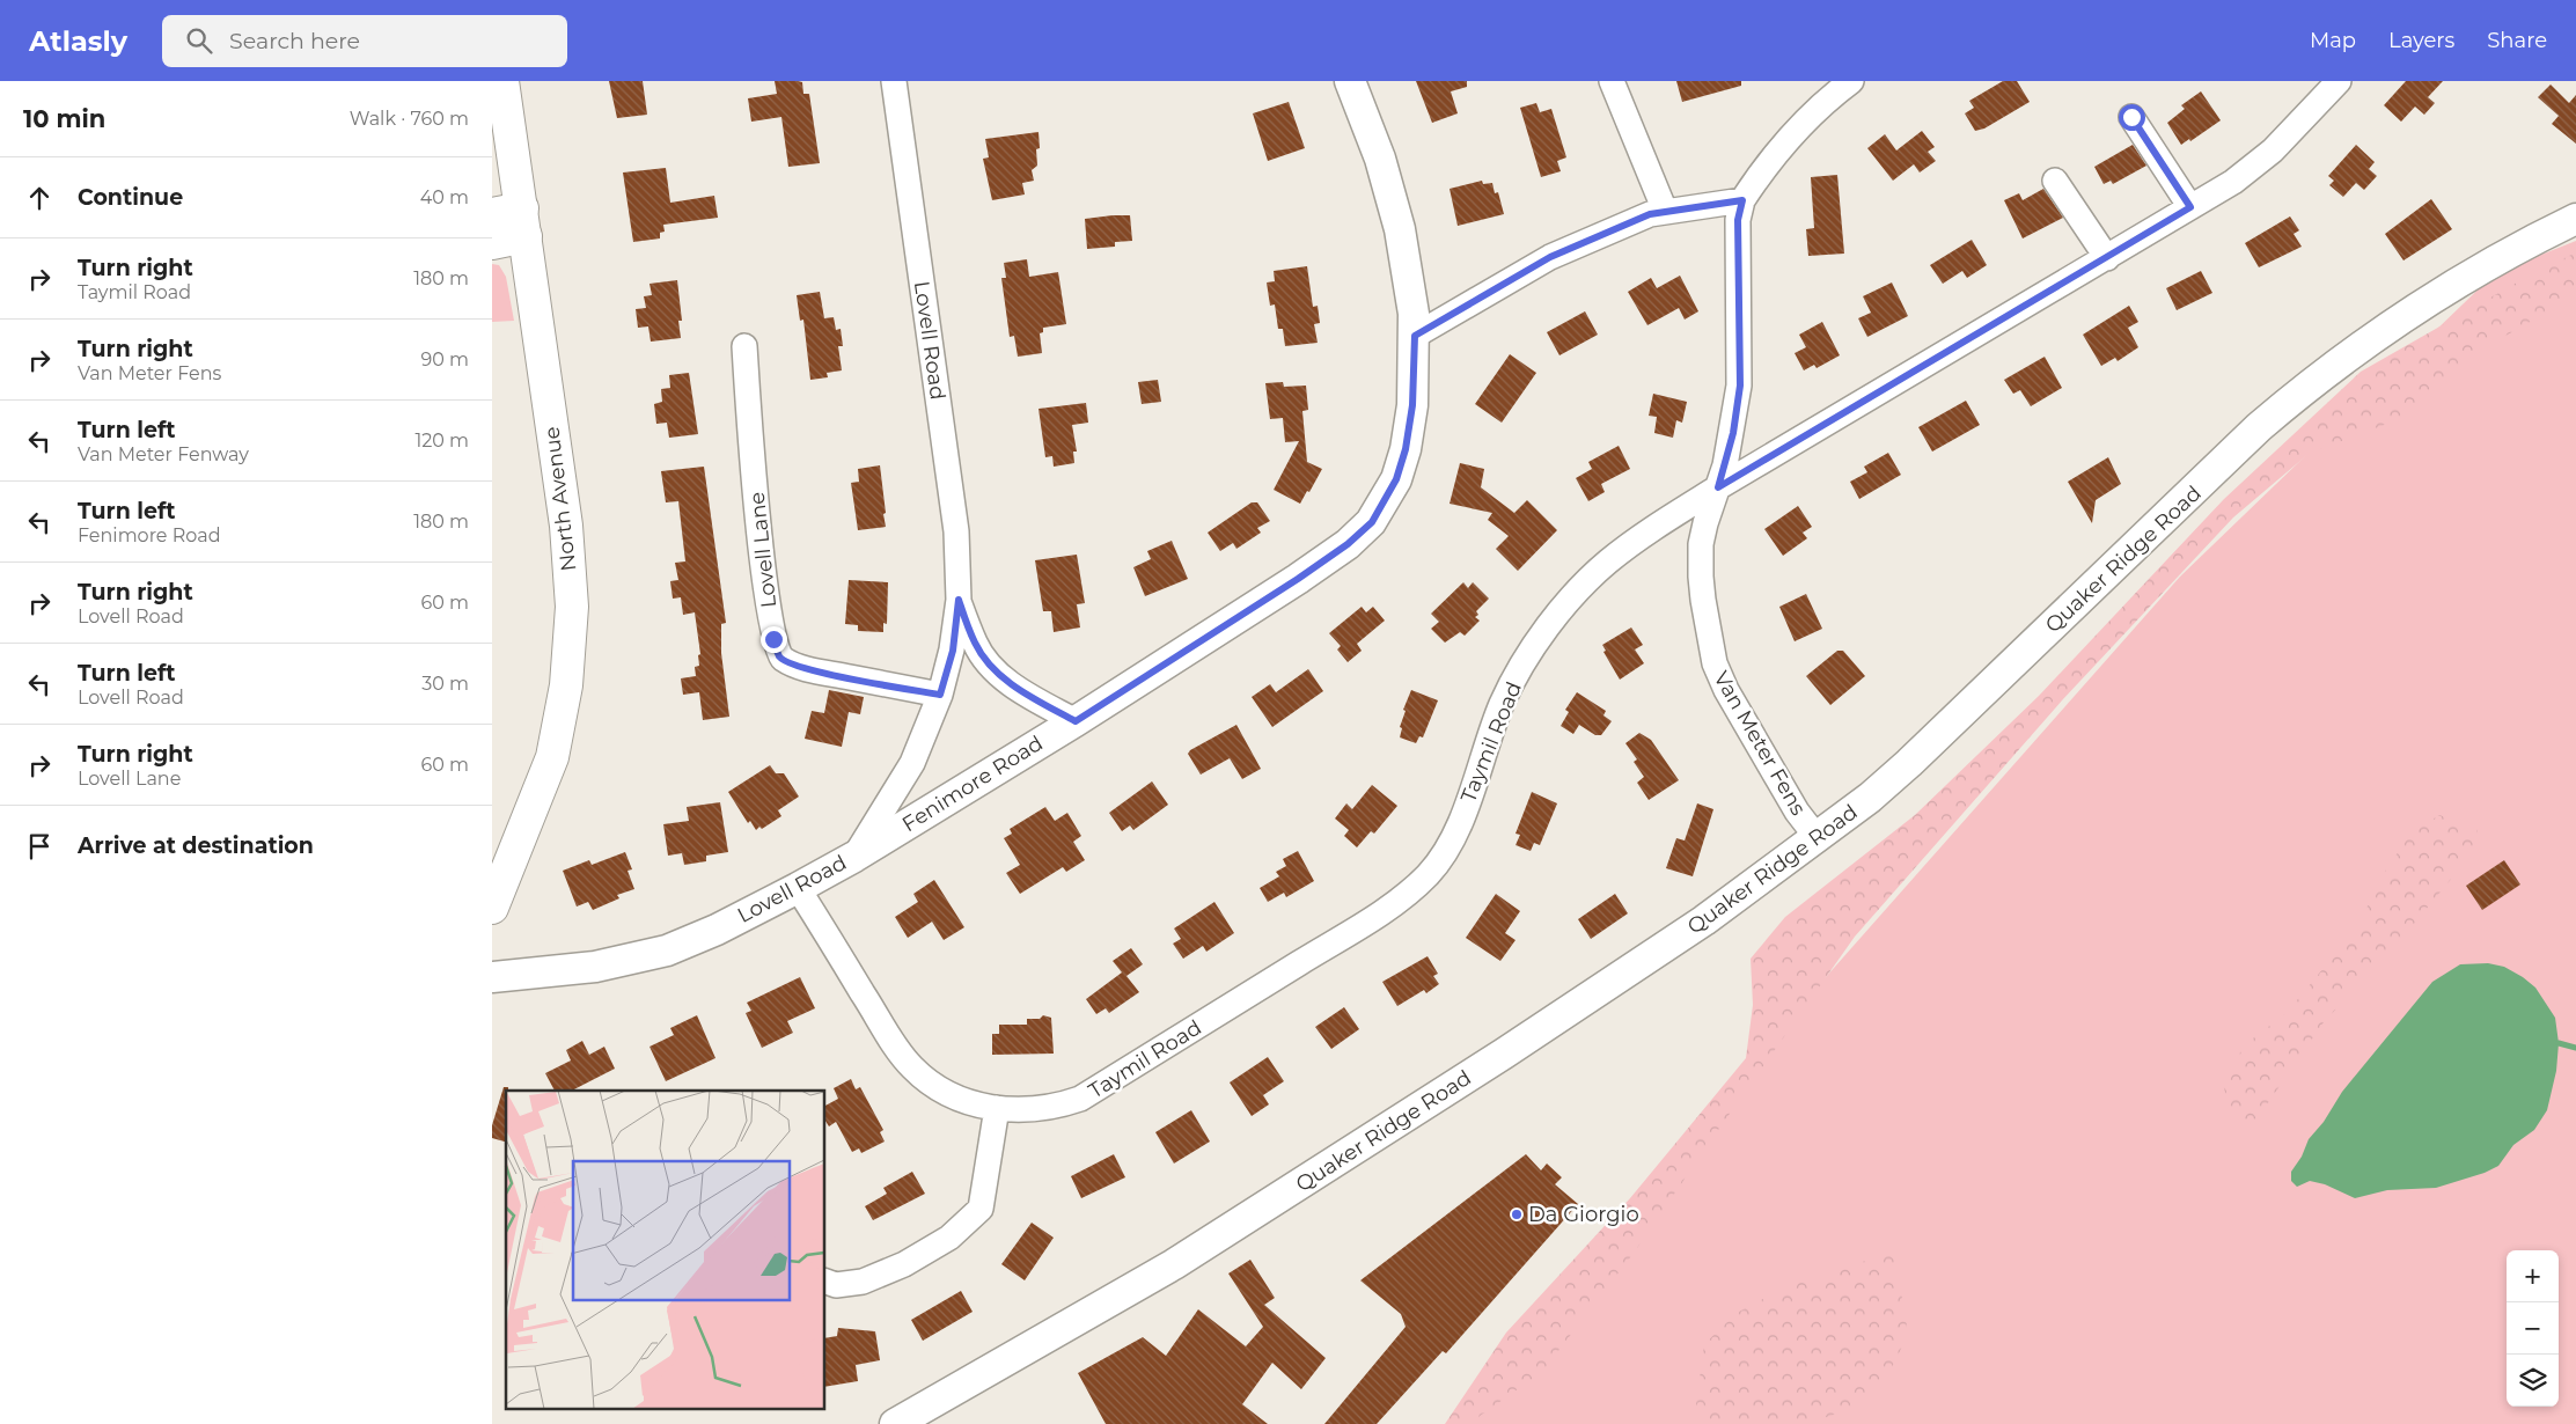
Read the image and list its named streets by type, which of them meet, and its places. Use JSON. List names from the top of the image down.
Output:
{
  "streets": {
    "main road": ["North Avenue"],
    "street": [
      "Lovell Road",
      "Lovell Lane",
      "Quaker Ridge Road",
      "Taymil Road",
      "Van Meter Fens",
      "Fenimore Road"
    ]
  },
  "crossings": [
    ["Lovell Road", "Lovell Lane"],
    ["Lovell Road", "Taymil Road"],
    ["Lovell Road", "Fenimore Road"],
    ["Quaker Ridge Road", "Van Meter Fens"],
    ["Taymil Road", "Van Meter Fens"]
  ],
  "places": ["Da Giorgio"],
  "page": {
    "header": "Atlasly",
    "search": "Search here",
    "nav": ["Map", "Layers", "Share"],
    "heading": ["10 min", "Walk · 760 m"],
    "list": [
      ["Continue", "40 m"],
      ["Turn right", "Taymil Road", "180 m"],
      ["Turn right", "Van Meter Fens", "90 m"],
      ["Turn left", "Van Meter Fenway", "120 m"],
      ["Turn left", "Fenimore Road", "180 m"],
      ["Turn right", "Lovell Road", "60 m"],
      ["Turn left", "Lovell Road", "30 m"],
      ["Turn right", "Lovell Lane", "60 m"],
      "Arrive at destination"
    ],
    "map_buttons": ["+", "−"]
  }
}
